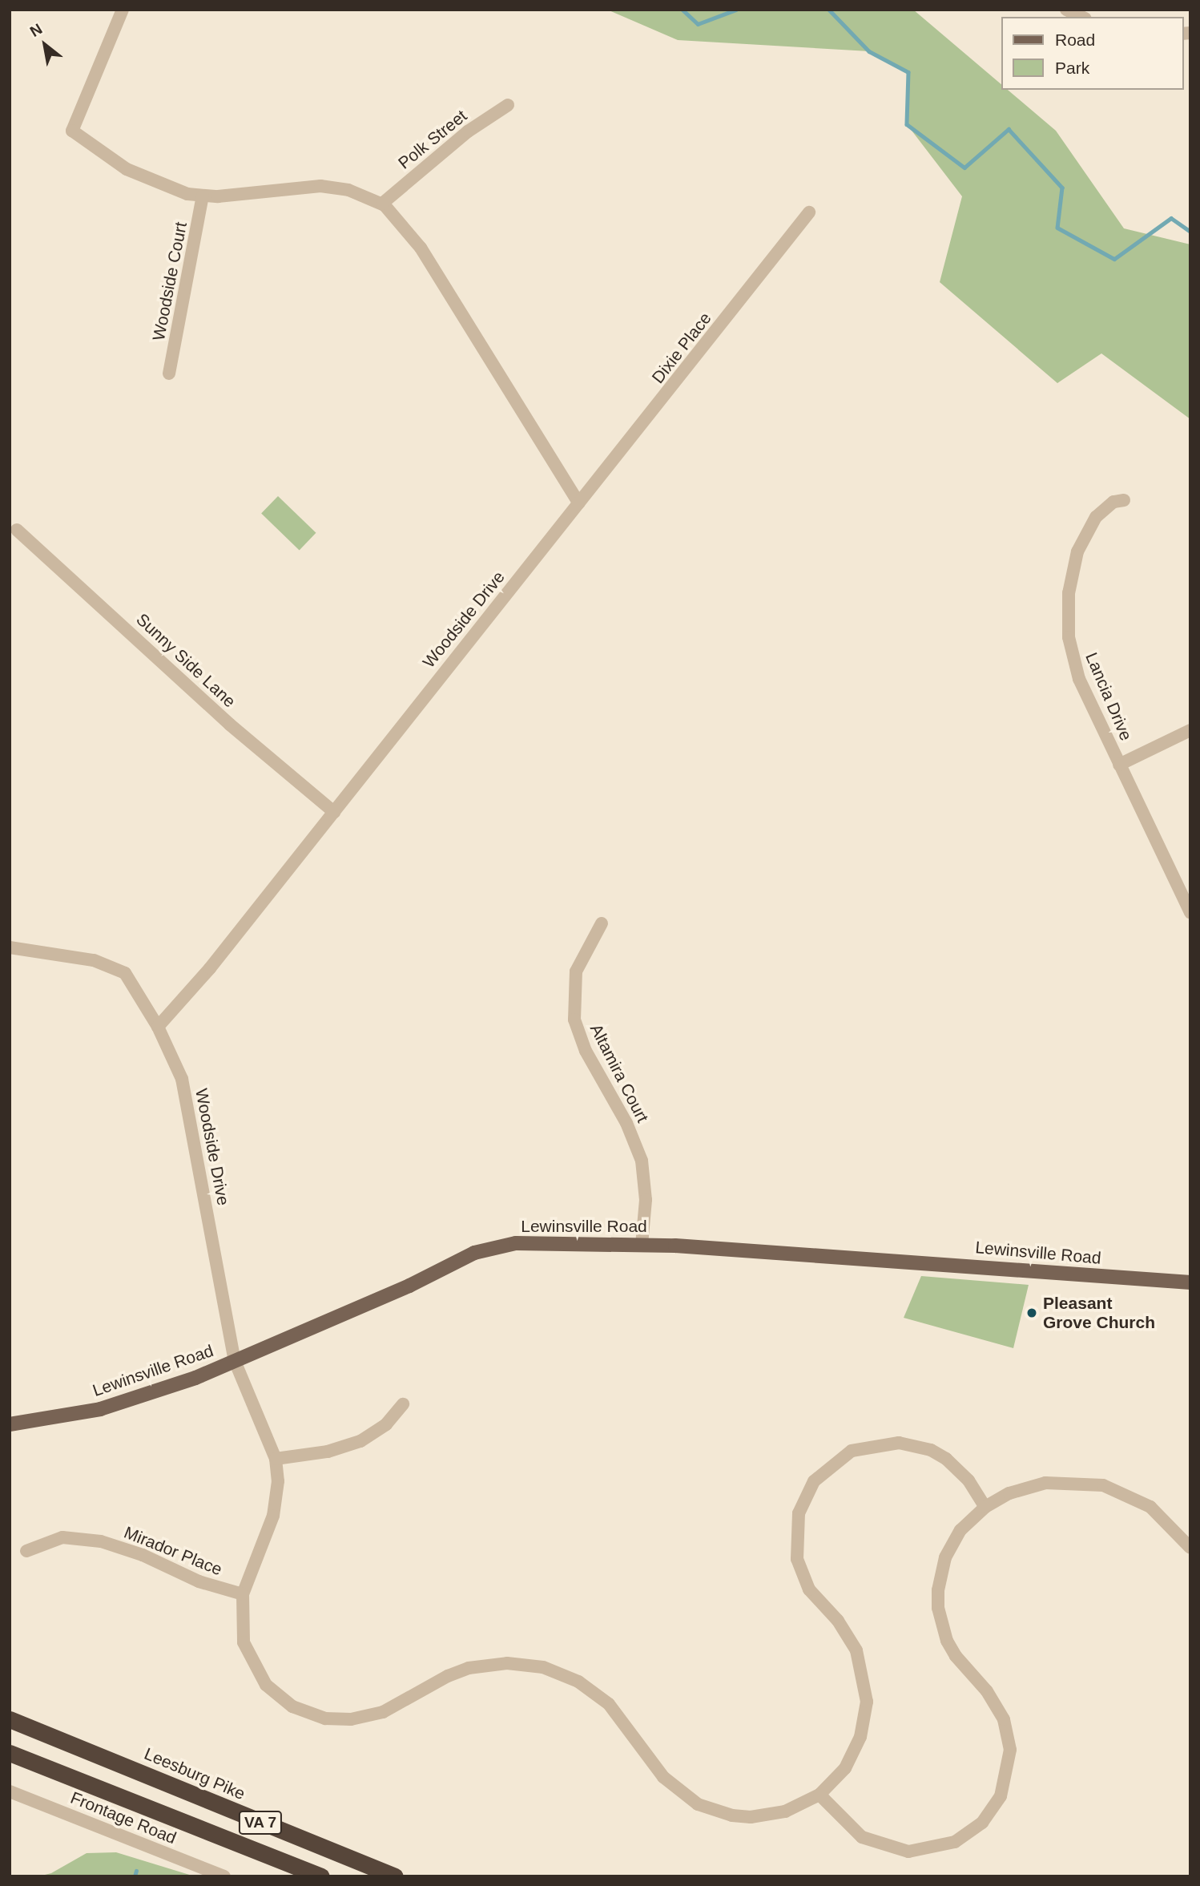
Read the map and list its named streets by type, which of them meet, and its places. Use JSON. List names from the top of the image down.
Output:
{
  "streets": {
    "highway": ["Leesburg Pike", "VA 7"],
    "main road": ["Lewinsville Road"],
    "street": [
      "Polk Street",
      "Woodside Court",
      "Dixie Place",
      "Woodside Drive",
      "Sunny Side Lane",
      "Lancia Drive",
      "Altamira Court",
      "Mirador Place",
      "Frontage Road"
    ]
  },
  "crossings": [
    ["Dixie Place", "Woodside Drive"],
    ["Woodside Drive", "Sunny Side Lane"],
    ["Woodside Drive", "Lewinsville Road"],
    ["Woodside Drive", "Mirador Place"],
    ["Altamira Court", "Lewinsville Road"]
  ],
  "places": ["Pleasant Grove Church"],
  "legend": ["Road", "Park"],
  "north": "top left"
}
